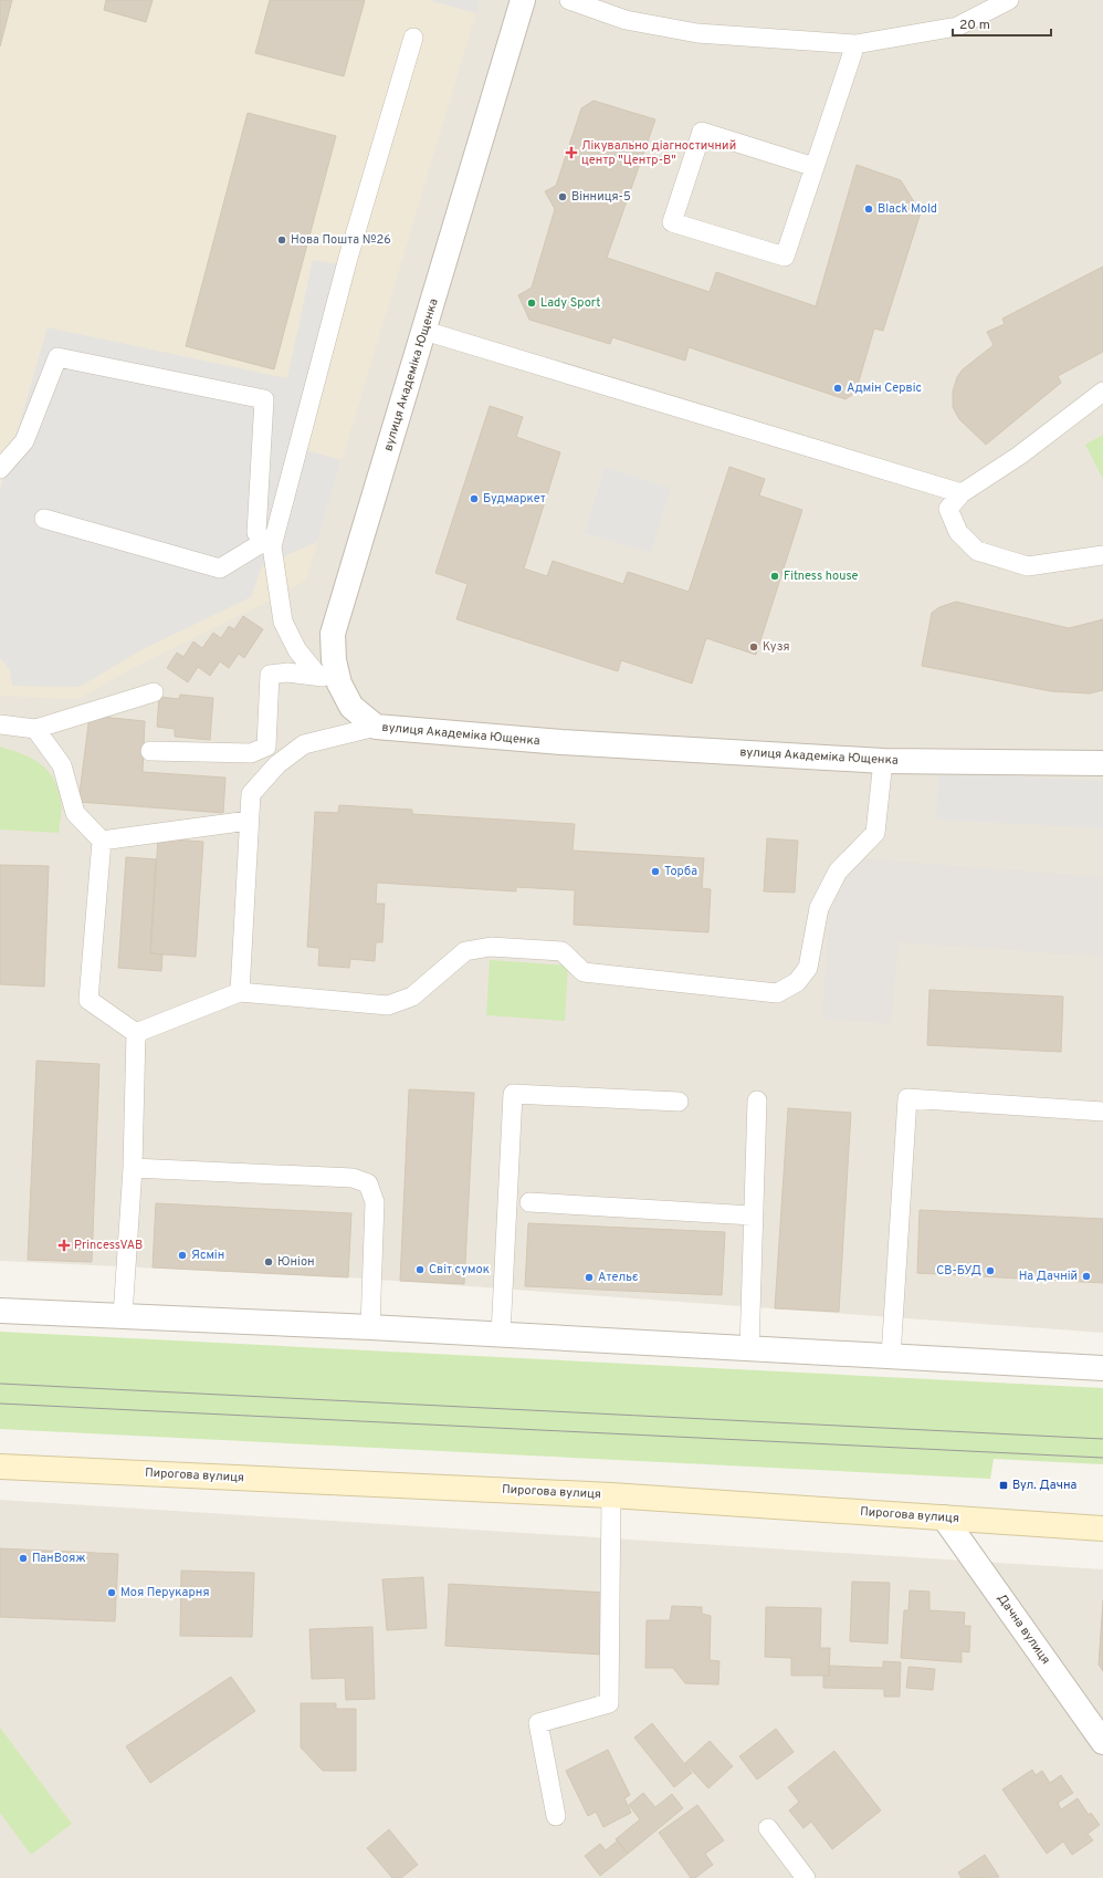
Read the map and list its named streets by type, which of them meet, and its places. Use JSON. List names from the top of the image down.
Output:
{
  "streets": {
    "main road": ["Пирогова вулиця"],
    "street": ["вулиця Академіка Ющенка", "Дачна вулиця"]
  },
  "crossings": [
    ["Пирогова вулиця", "Дачна вулиця"]
  ],
  "places": {
    "health": ["Лікувально діагностичний центр \"Центр-В\"", "PrincessVAB"],
    "other": [
      "Вінниця-5",
      "Black Mold",
      "Нова Пошта №26",
      "Lady Sport",
      "Адмін Сервіс",
      "Будмаркет",
      "Fitness house",
      "Кузя",
      "Торба",
      "Ясмін",
      "Юніон",
      "Світ сумок",
      "СВ-БУД",
      "На Дачній",
      "Ательє",
      "ПанВояж",
      "Моя Перукарня"
    ],
    "transit": ["Вул. Дачна"]
  },
  "scale_bar": "20 m"
}
